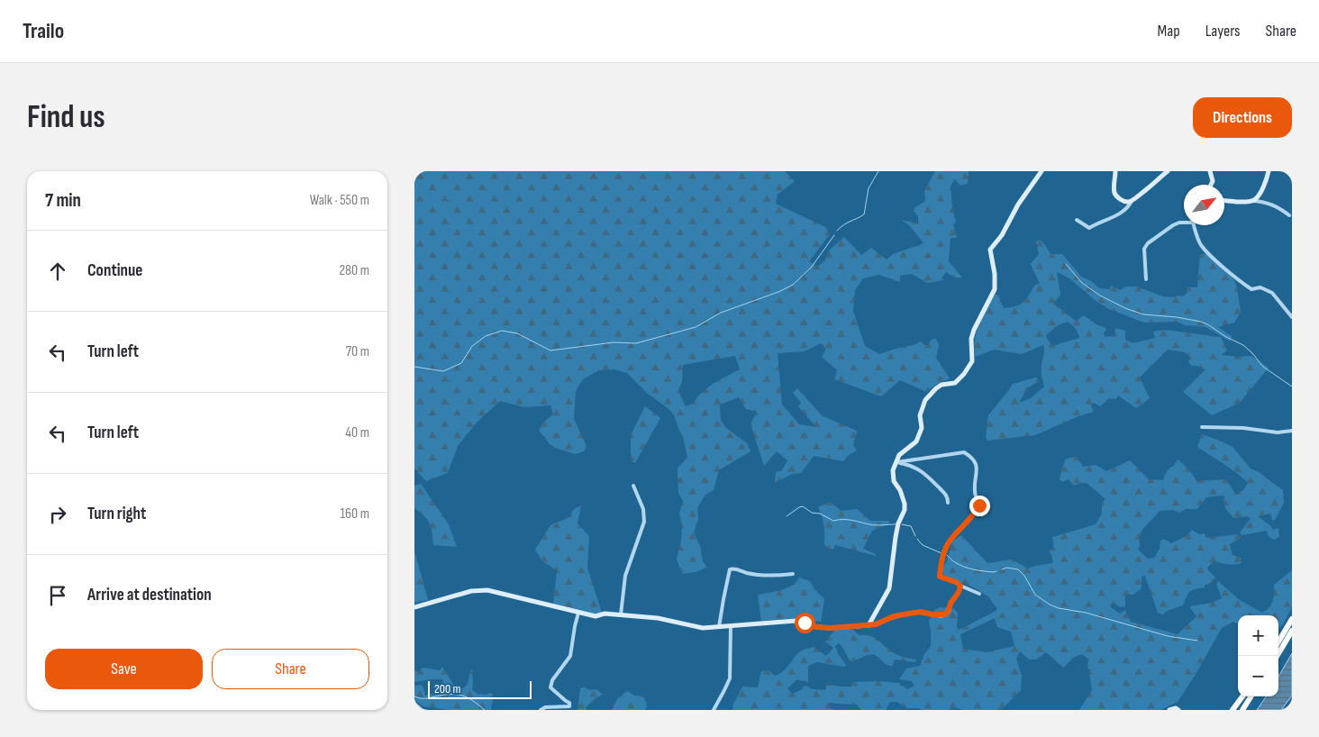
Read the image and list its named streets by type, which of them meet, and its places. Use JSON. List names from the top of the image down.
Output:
{
  "scale_bar": "200 m",
  "north": "top right",
  "page": {
    "header": "Trailo",
    "nav": ["Map", "Layers", "Share"],
    "buttons": [
      "Directions",
      ["Save", "Share"]
    ],
    "title": "Find us",
    "heading": ["7 min", "Walk · 550 m"],
    "list": [
      ["Continue", "280 m"],
      ["Turn left", "70 m"],
      ["Turn left", "40 m"],
      ["Turn right", "160 m"],
      "Arrive at destination"
    ],
    "map_buttons": ["+", "−"],
    "scale": "200 m"
  }
}
